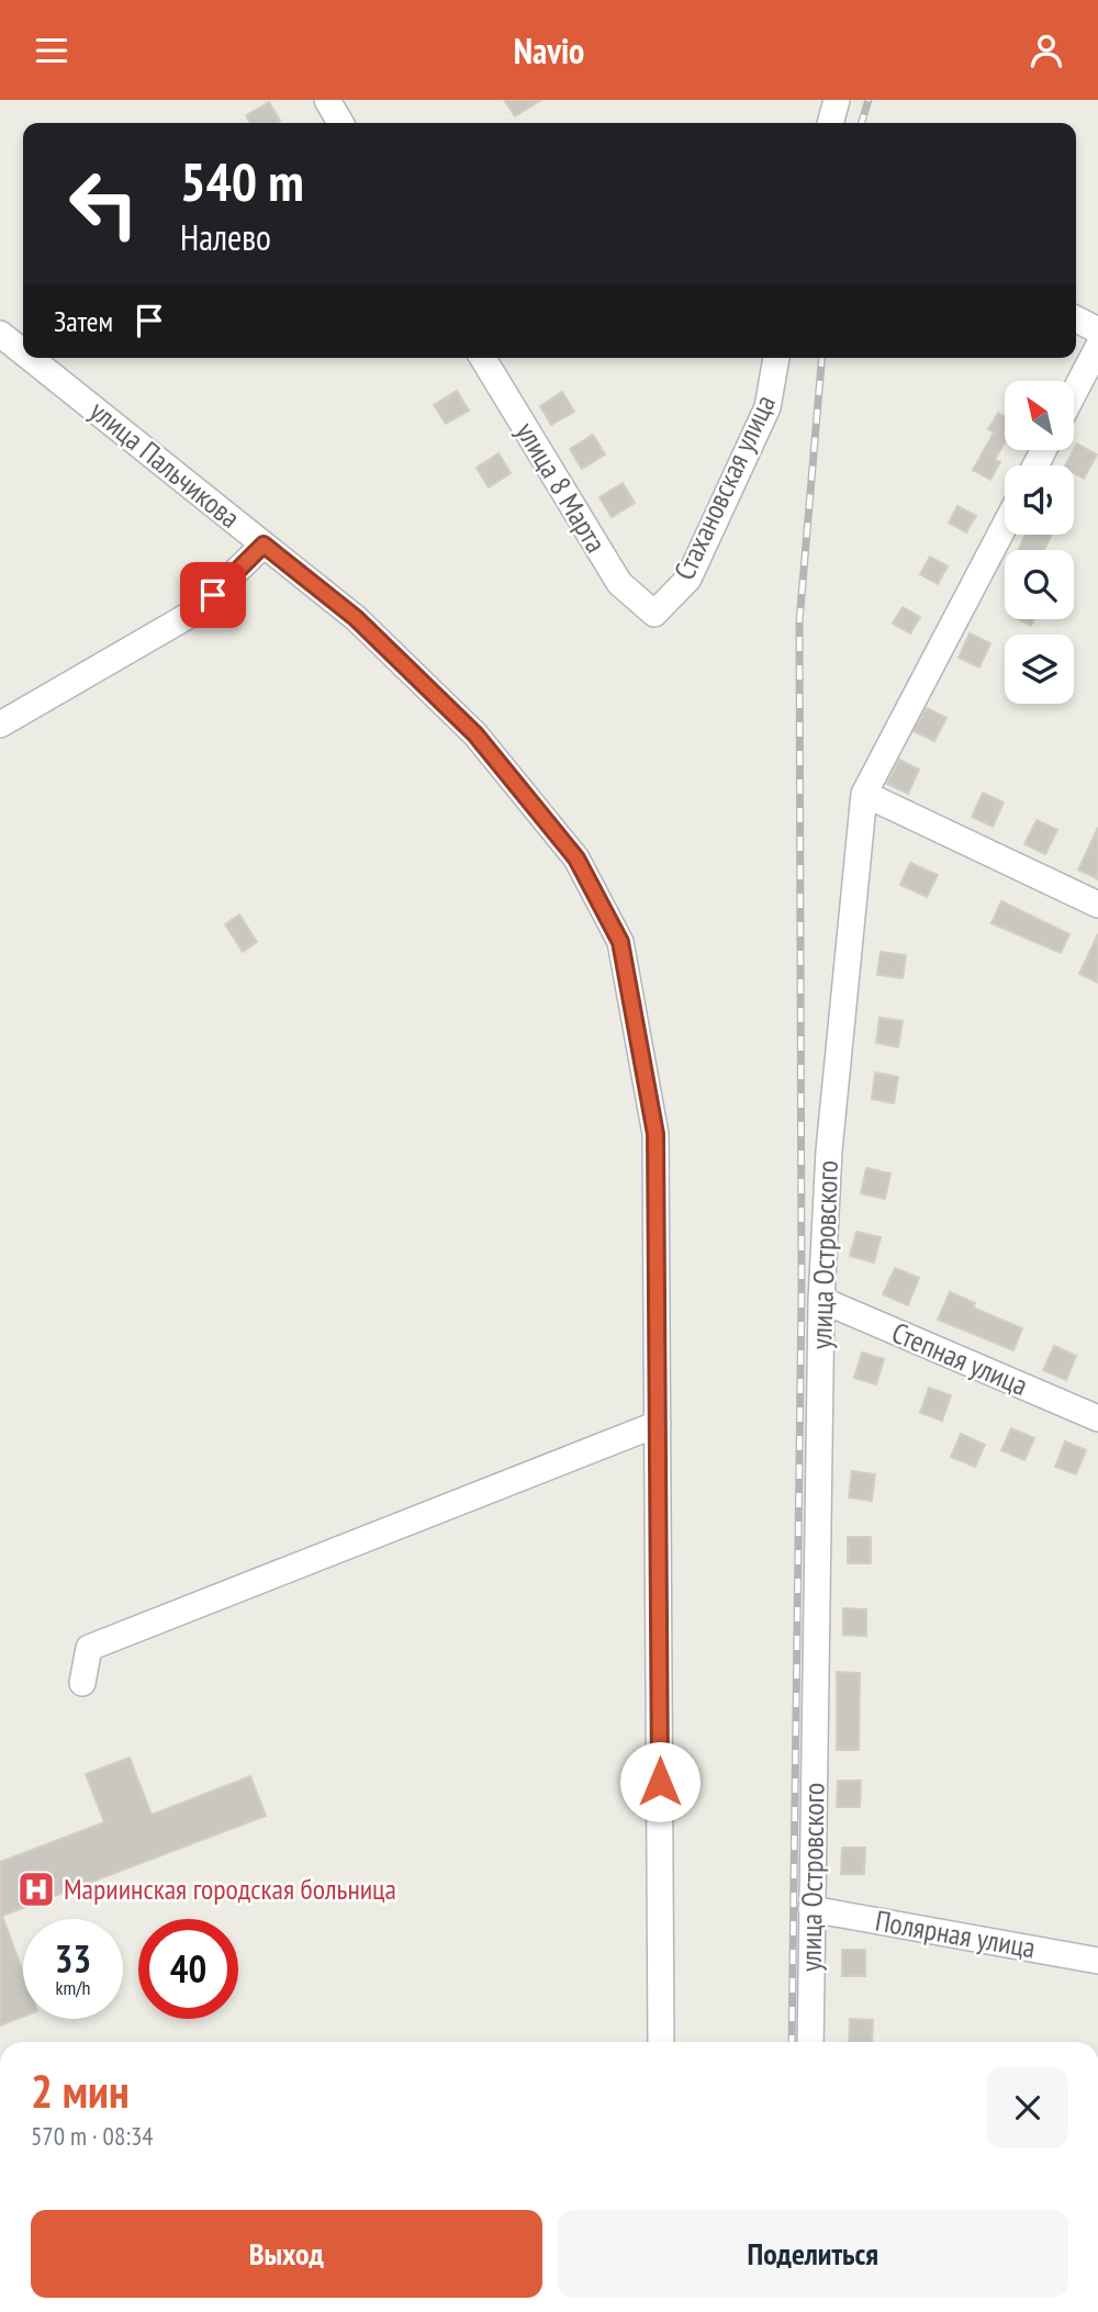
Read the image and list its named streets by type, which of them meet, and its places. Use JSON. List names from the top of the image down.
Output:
{
  "streets": {
    "street": [
      "улица Пальчикова",
      "улица 8 Марта",
      "Стахановская улица",
      "улица Островского",
      "Степная улица",
      "Полярная улица"
    ]
  },
  "crossings": [
    ["улица 8 Марта", "Стахановская улица"],
    ["улица Островского", "Степная улица"],
    ["улица Островского", "Полярная улица"]
  ],
  "places": {
    "hospital": ["Мариинская городская больница"]
  },
  "north": "top left",
  "page": {
    "header": "Navio",
    "turn": ["540 m", "Налево"],
    "then": "Затем",
    "speed": "33 km/h",
    "limit": "40",
    "heading": ["2 мин", "570 m · 08:34"],
    "buttons": ["Выход", "Поделиться"]
  }
}
